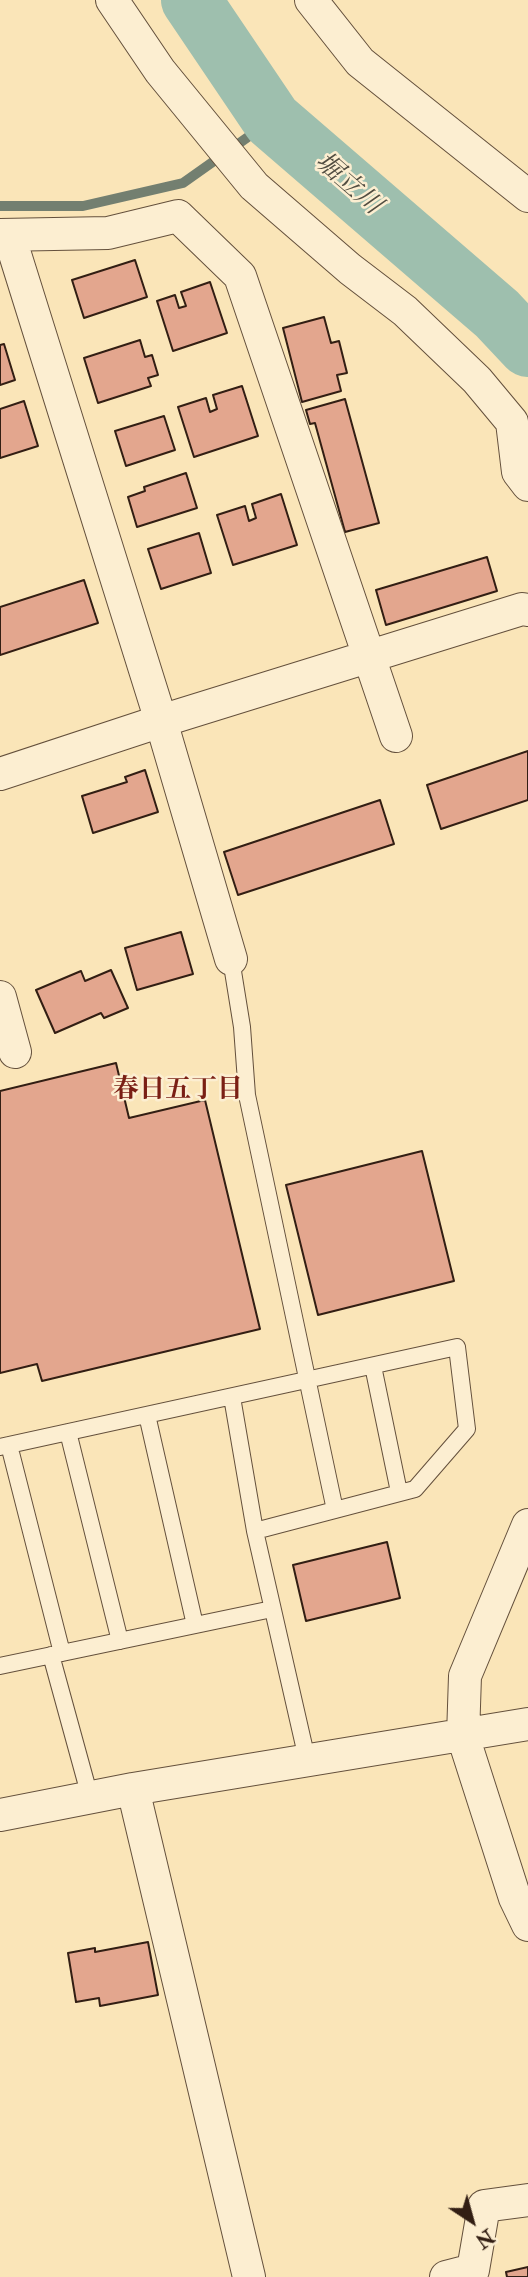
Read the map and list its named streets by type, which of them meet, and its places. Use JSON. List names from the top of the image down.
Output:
{
  "districts": ["春日五丁目"],
  "water": ["堀立川"],
  "north": "bottom right"
}
